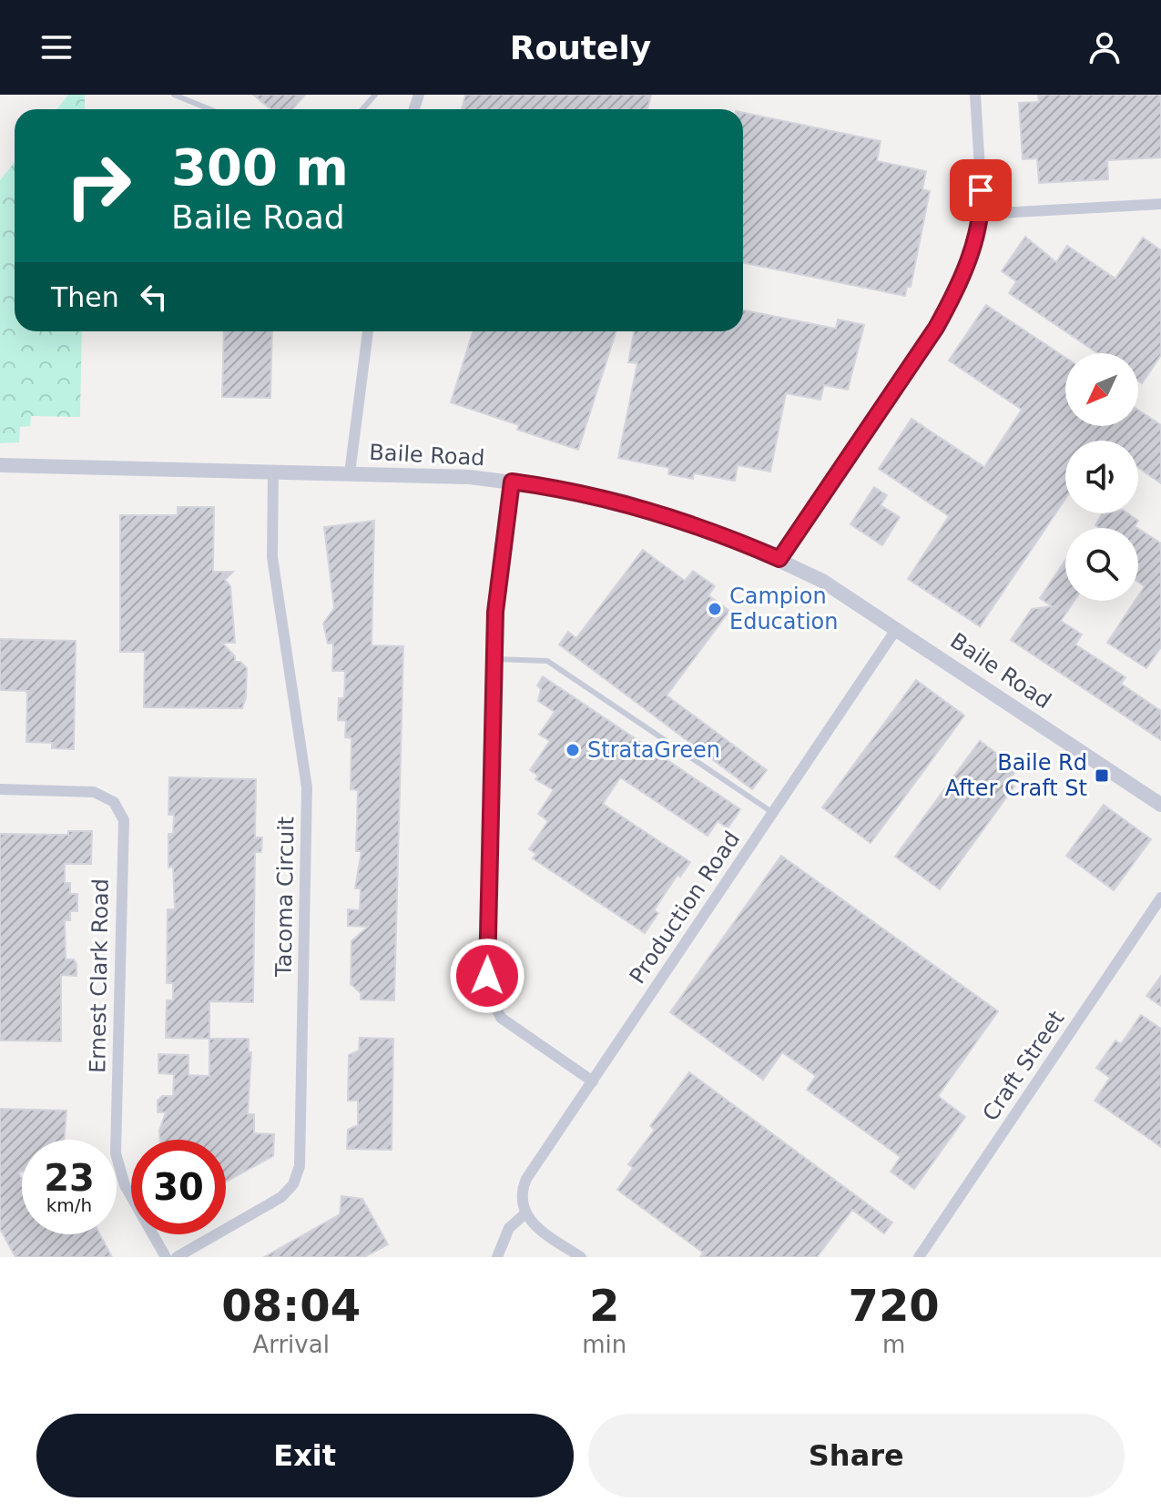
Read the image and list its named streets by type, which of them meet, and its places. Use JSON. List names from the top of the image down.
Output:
{
  "streets": {
    "street": [
      "Baile Road",
      "Tacoma Circuit",
      "Production Road",
      "Ernest Clark Road",
      "Craft Street"
    ]
  },
  "crossings": [
    ["Baile Road", "Tacoma Circuit"],
    ["Baile Road", "Production Road"]
  ],
  "places": {
    "other": ["Campion Education", "StrataGreen"],
    "transit": ["Baile Rd After Craft St"]
  },
  "north": "bottom left",
  "page": {
    "header": "Routely",
    "turn": ["300 m", "Baile Road"],
    "then": "Then",
    "speed": "23 km/h",
    "limit": "30",
    "eta": [
      "08:04",
      "Arrival",
      "2",
      "min",
      "720",
      "m"
    ],
    "buttons": ["Exit", "Share"]
  }
}
